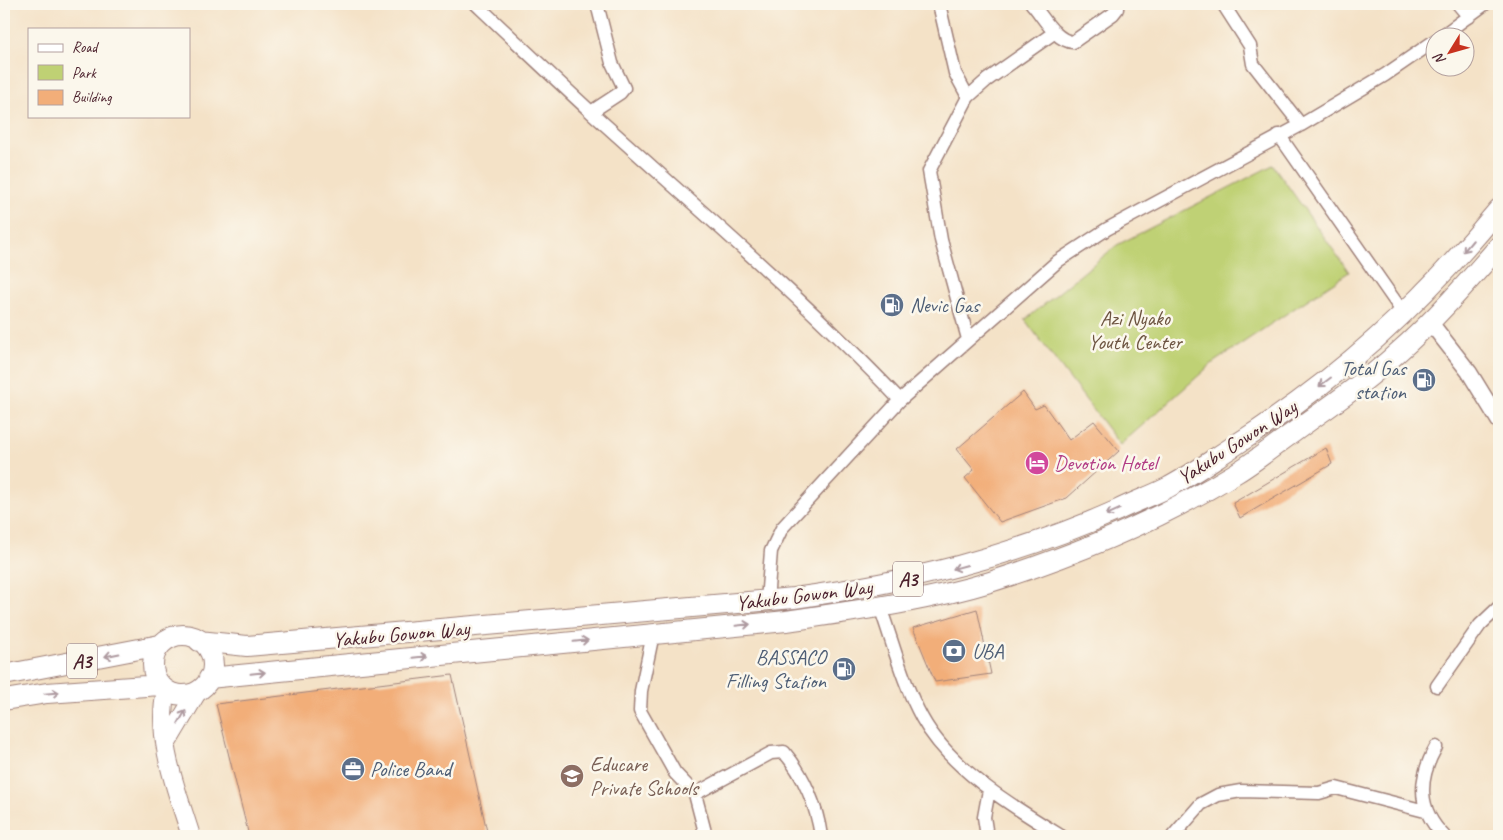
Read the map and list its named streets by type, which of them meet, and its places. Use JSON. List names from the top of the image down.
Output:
{
  "streets": {
    "highway": ["Yakubu Gowon Way", "A3"]
  },
  "crossings": [
    ["Yakubu Gowon Way", "A3"]
  ],
  "parks": ["Azi Nyako Youth Center"],
  "places": {
    "fuel station": ["Nevic Gas", "Total Gas station", "BASSACO Filling Station"],
    "hotel": ["Devotion Hotel"],
    "bank": ["UBA"],
    "office": ["Police Band"],
    "school or university": ["Educare Private Schools"]
  },
  "legend": ["Road", "Park", "Building"],
  "north": "bottom left"
}
